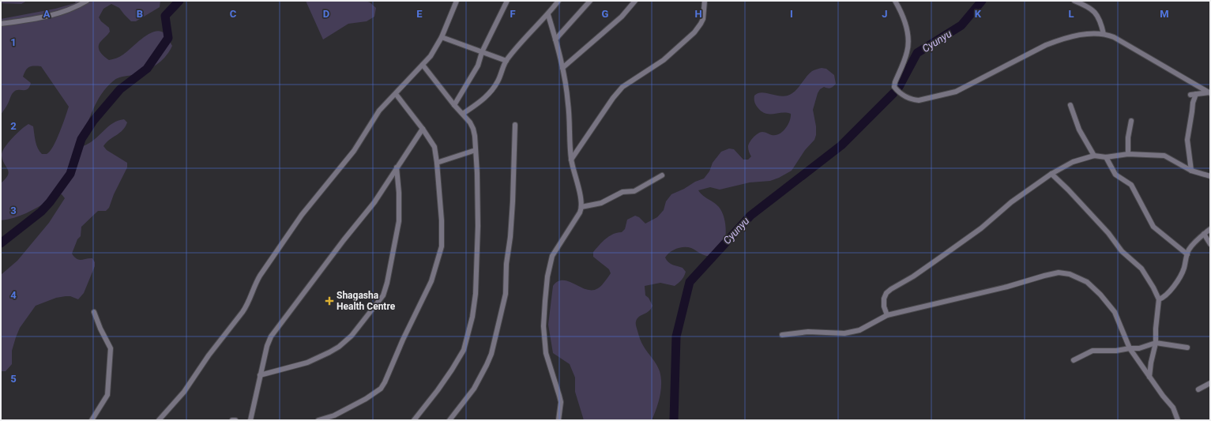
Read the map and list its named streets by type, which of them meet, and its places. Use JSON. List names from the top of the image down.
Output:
{
  "water": ["Cyunyu"],
  "places": {
    "health": ["Shagasha Health Centre"]
  },
  "grid": {
    "columns": [
      "A",
      "B",
      "C",
      "D",
      "E",
      "F",
      "G",
      "H",
      "I",
      "J",
      "K",
      "L",
      "M"
    ],
    "rows": [
      "1",
      "2",
      "3",
      "4",
      "5"
    ]
  }
}
